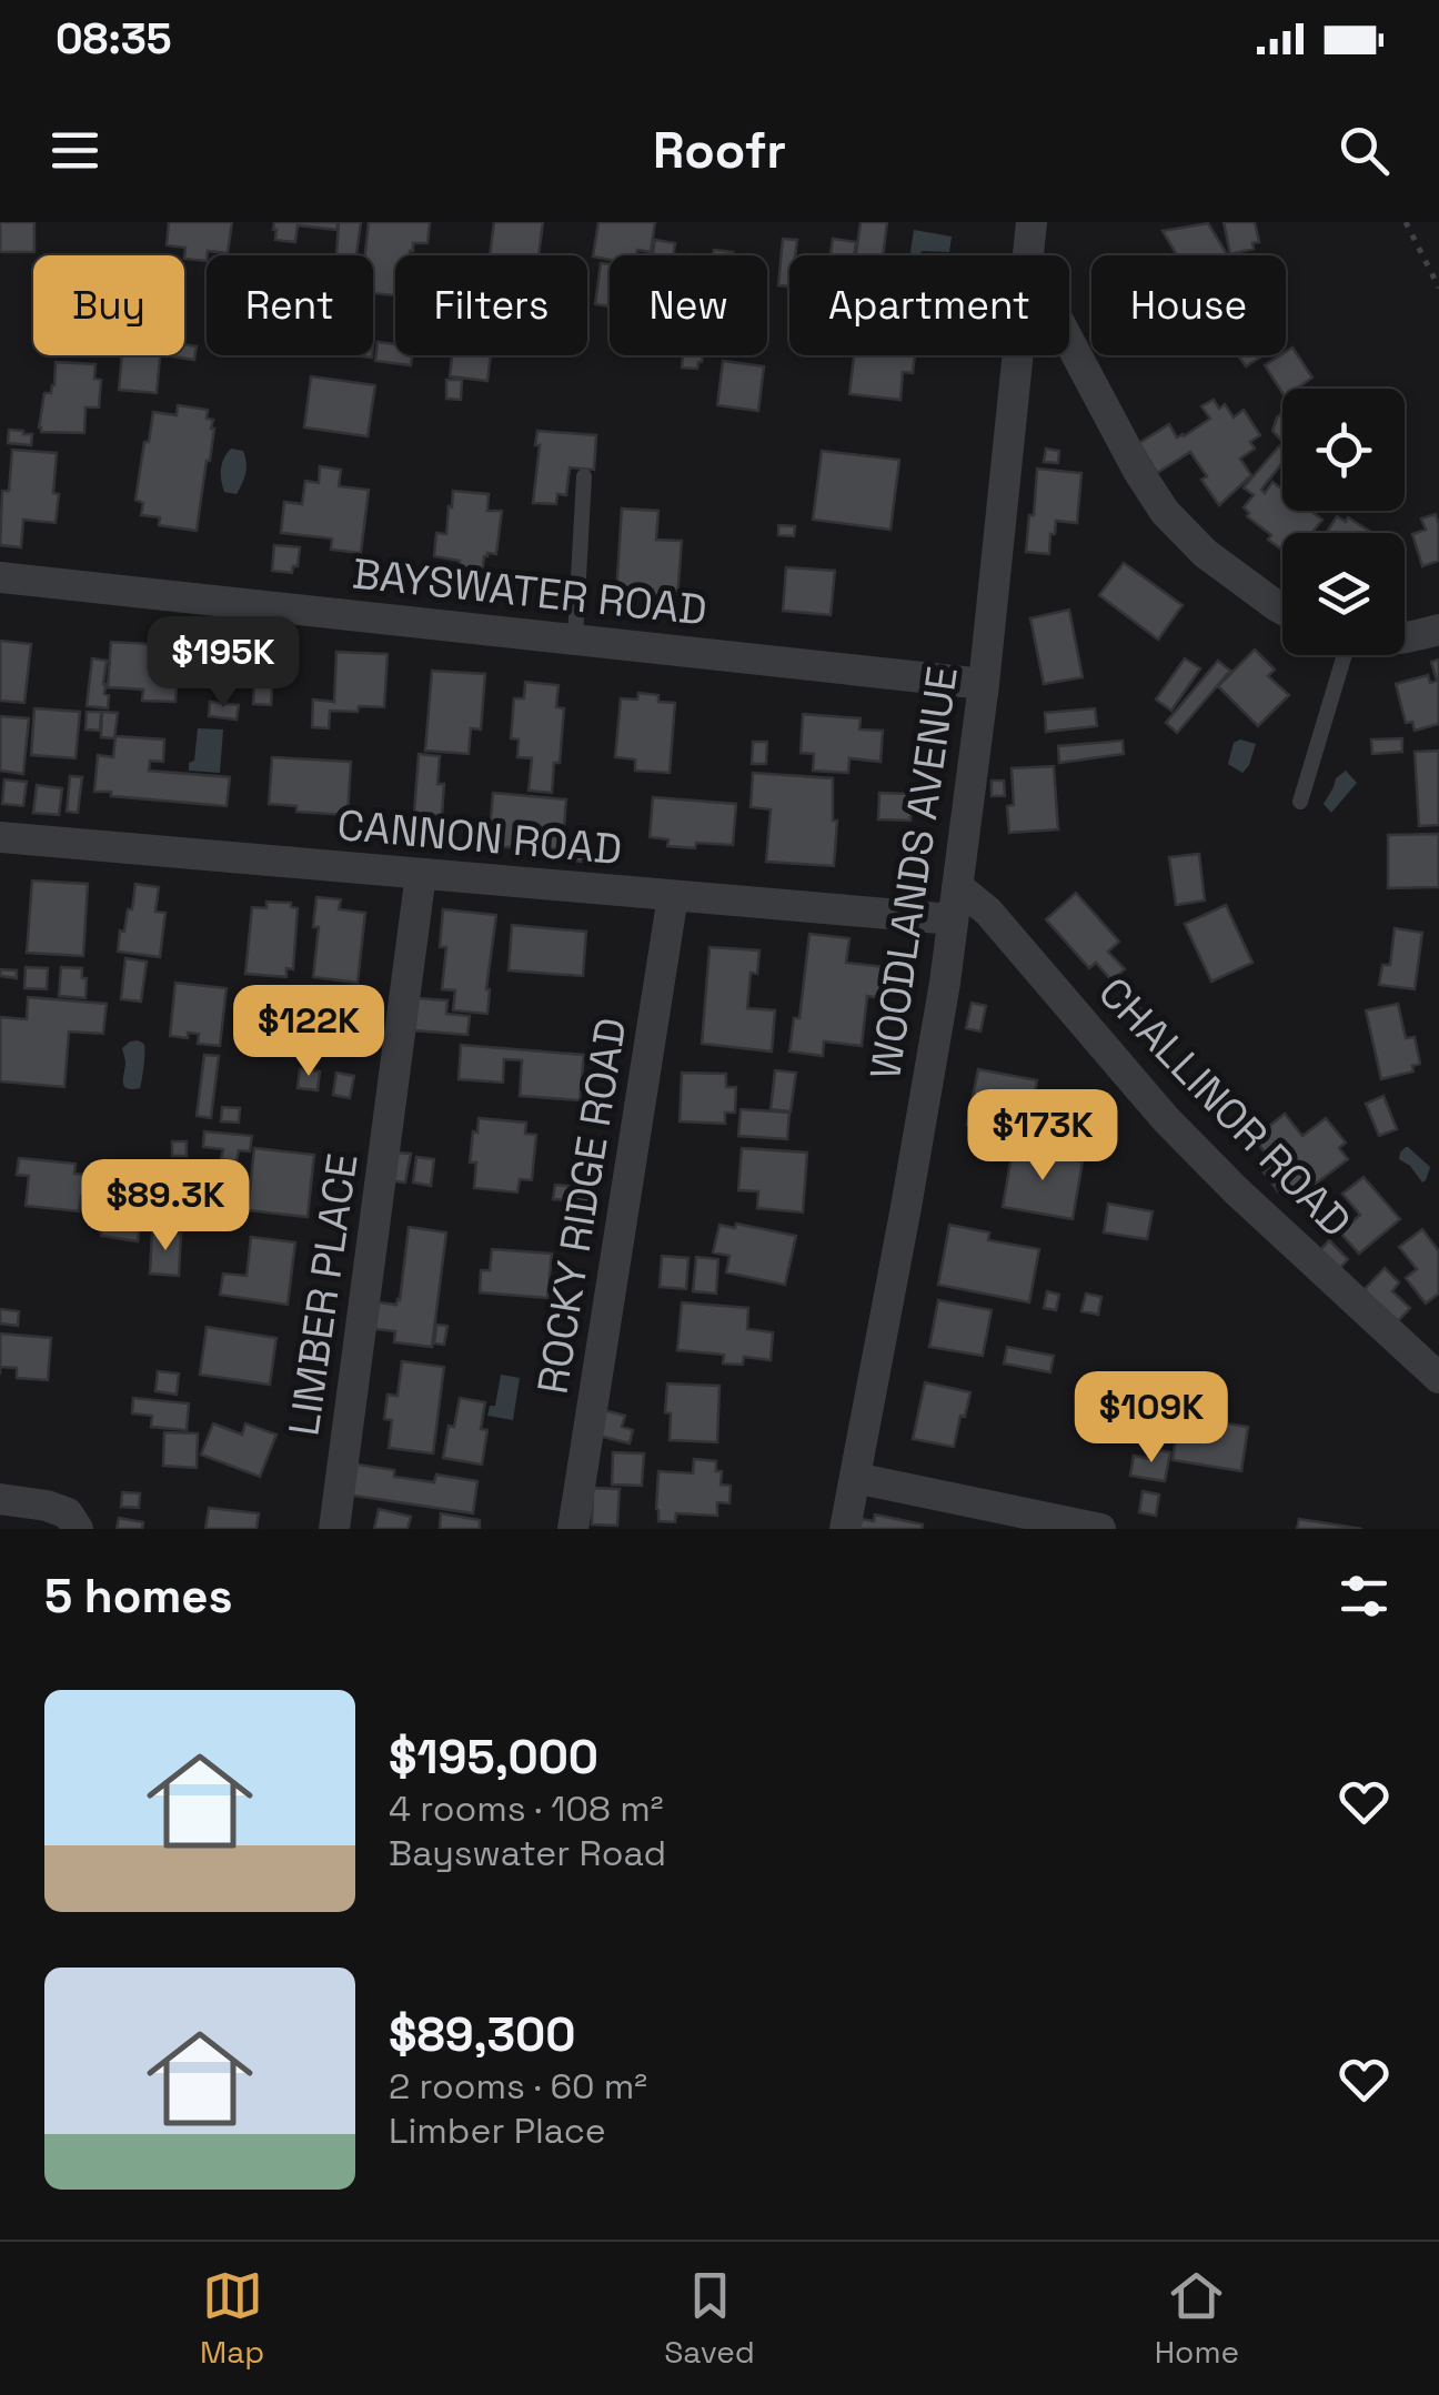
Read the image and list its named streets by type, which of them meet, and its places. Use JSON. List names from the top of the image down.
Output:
{
  "streets": {
    "street": [
      "BAYSWATER ROAD",
      "CANNON ROAD",
      "WOODLANDS AVENUE",
      "CHALLINOR ROAD",
      "ROCKY RIDGE ROAD",
      "LIMBER PLACE"
    ]
  },
  "crossings": [
    ["BAYSWATER ROAD", "WOODLANDS AVENUE"],
    ["CANNON ROAD", "WOODLANDS AVENUE"],
    ["CANNON ROAD", "ROCKY RIDGE ROAD"],
    ["CANNON ROAD", "LIMBER PLACE"],
    ["WOODLANDS AVENUE", "CHALLINOR ROAD"]
  ],
  "page": {
    "status": "08:35",
    "header": "Roofr",
    "chip": [
      "Buy",
      "Rent",
      "Filters",
      "New",
      "Apartment",
      "House"
    ],
    "price": [
      "$195K",
      "$122K",
      "$173K",
      "$89.3K",
      "$109K"
    ],
    "heading": "5 homes",
    "list": [
      {
        "name": "$195,000",
        "note": "4 rooms · 108 m² · Bayswater Road"
      },
      {
        "name": "$89,300",
        "note": "2 rooms · 60 m² · Limber Place"
      }
    ],
    "tabs": ["Map", "Saved", "Home"]
  }
}
